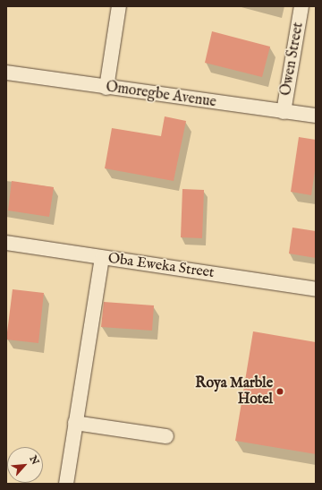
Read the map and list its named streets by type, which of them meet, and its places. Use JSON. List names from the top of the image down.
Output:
{
  "streets": {
    "street": ["Owen Street", "Omoregbe Avenue", "Oba Eweka Street"]
  },
  "crossings": [
    ["Owen Street", "Omoregbe Avenue"]
  ],
  "places": ["Roya Marble Hotel"],
  "north": "top right"
}
